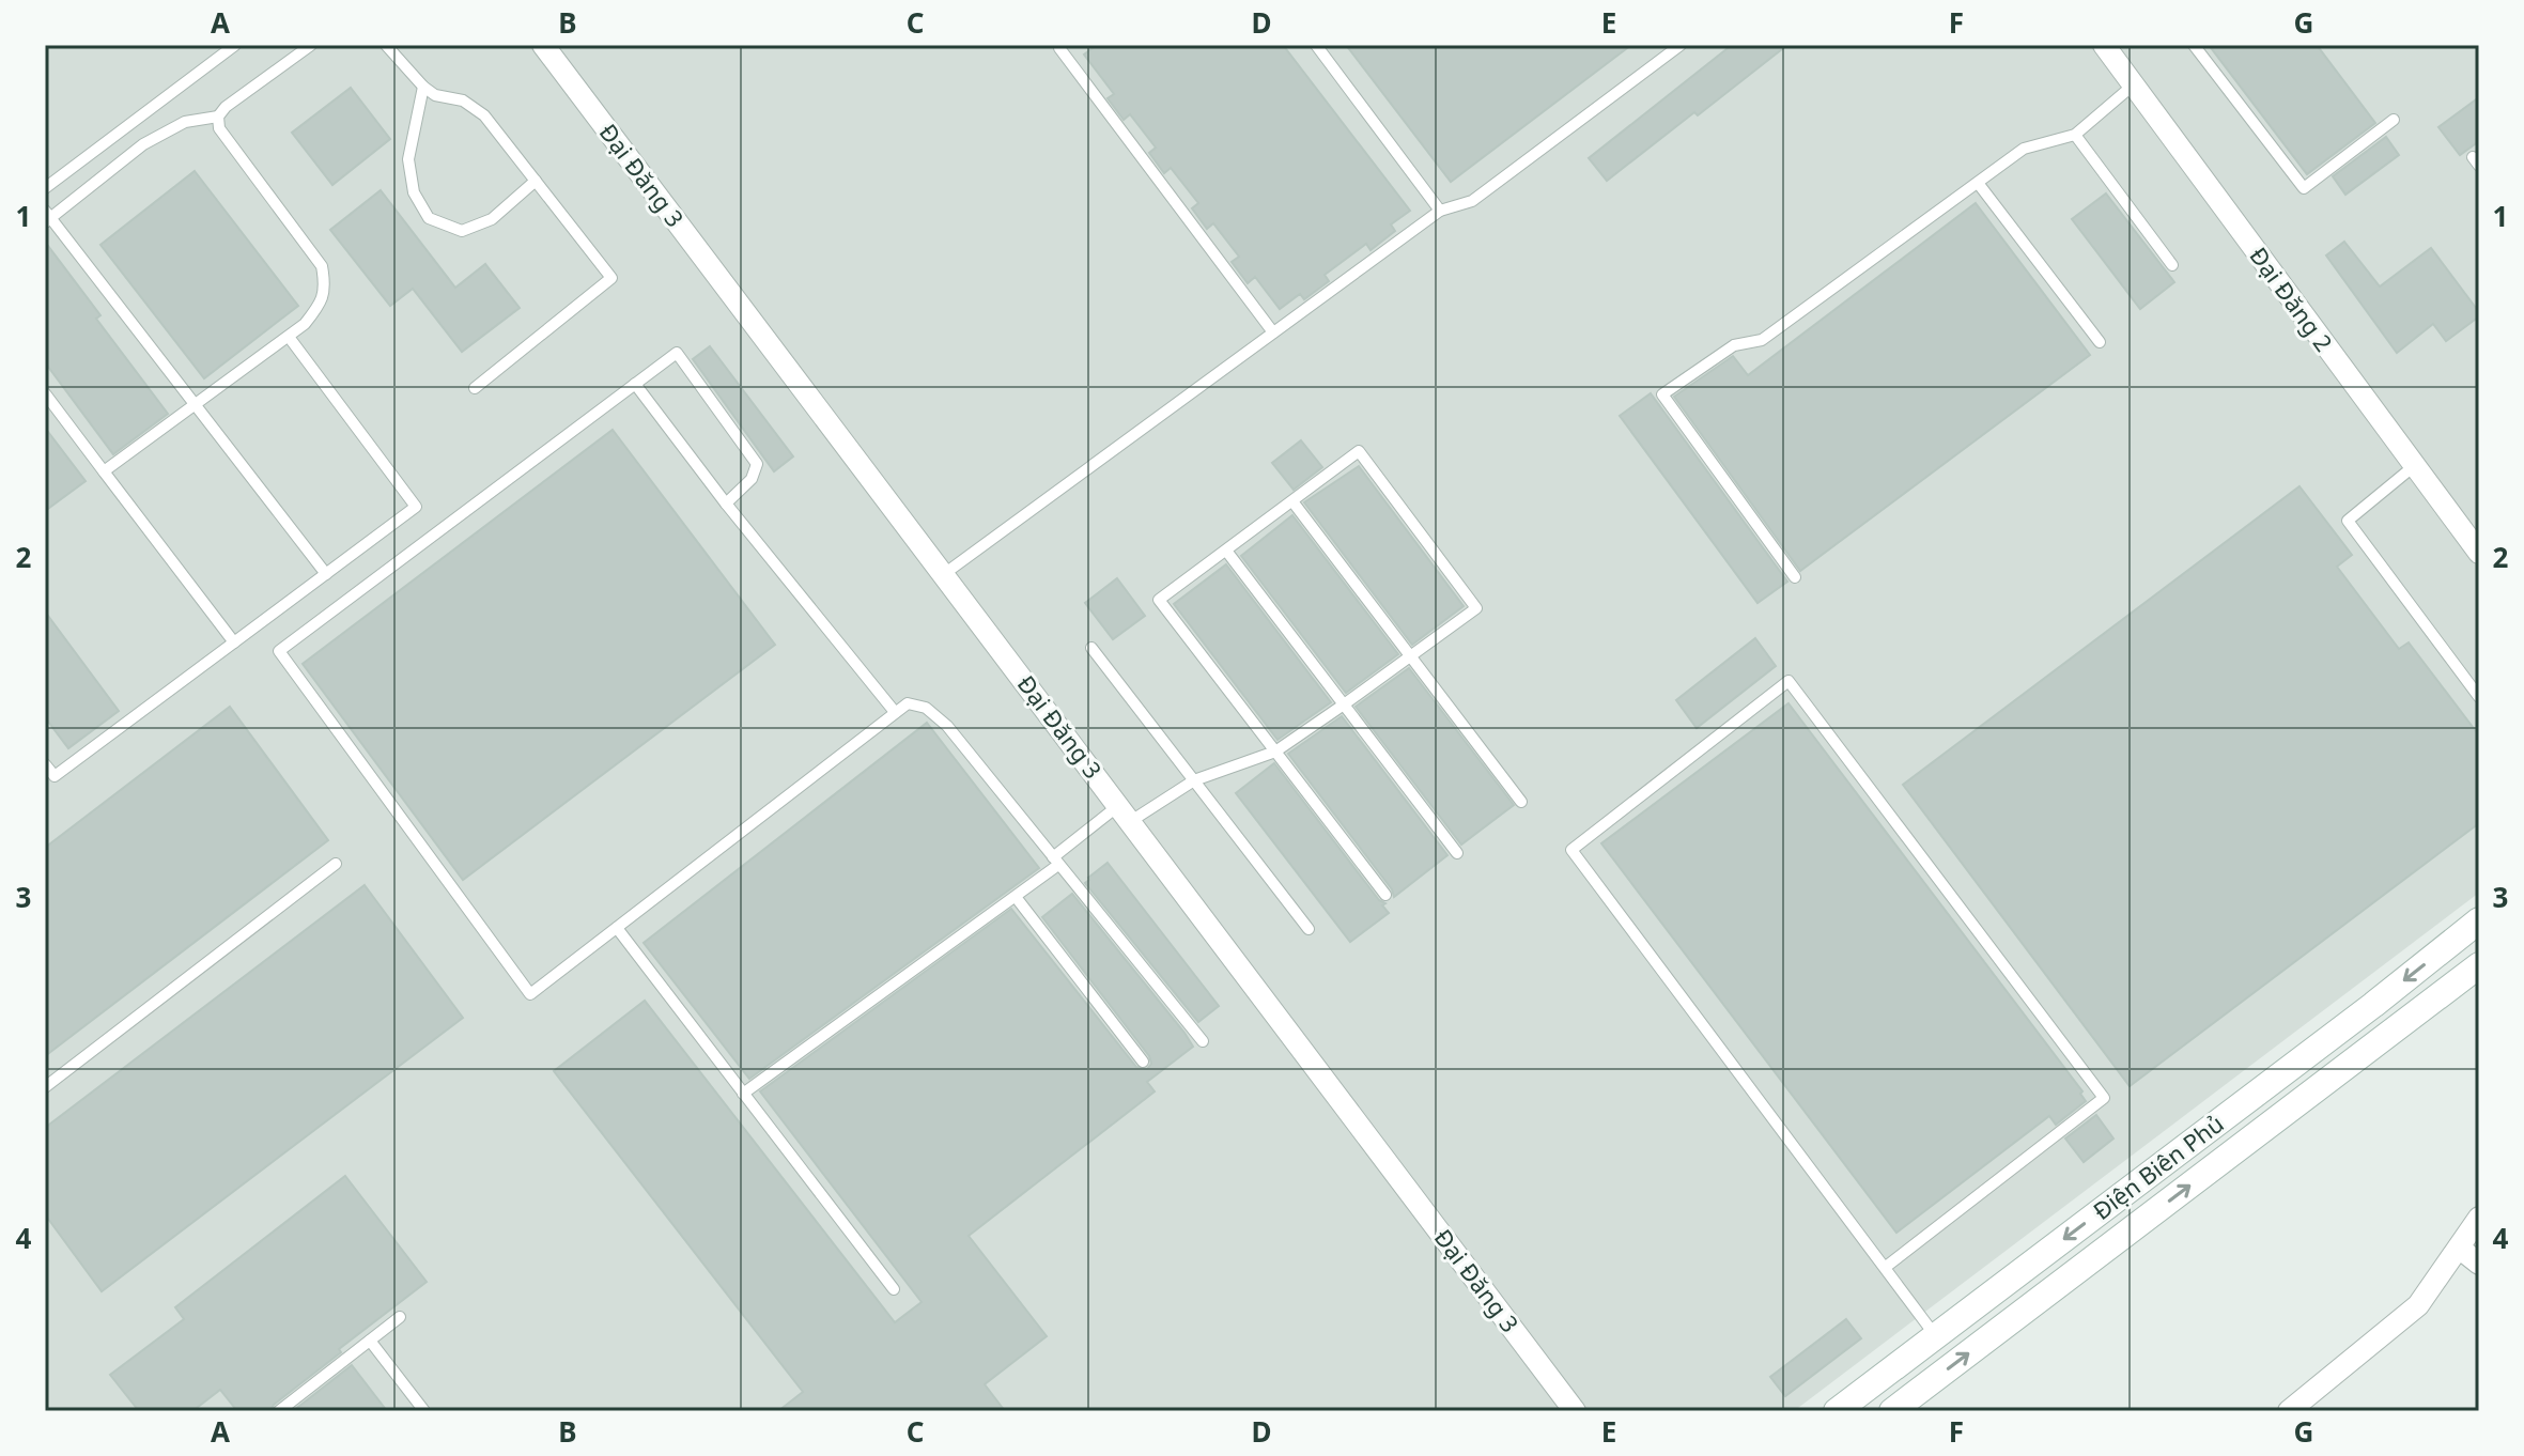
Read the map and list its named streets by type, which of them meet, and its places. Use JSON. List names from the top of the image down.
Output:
{
  "streets": {
    "main road": ["Điện Biên Phủ"],
    "street": ["Đại Đăng 3", "Đại Đăng 2"]
  },
  "grid": {
    "columns": [
      "A",
      "B",
      "C",
      "D",
      "E",
      "F",
      "G"
    ],
    "rows": [
      "1",
      "2",
      "3",
      "4"
    ]
  }
}
